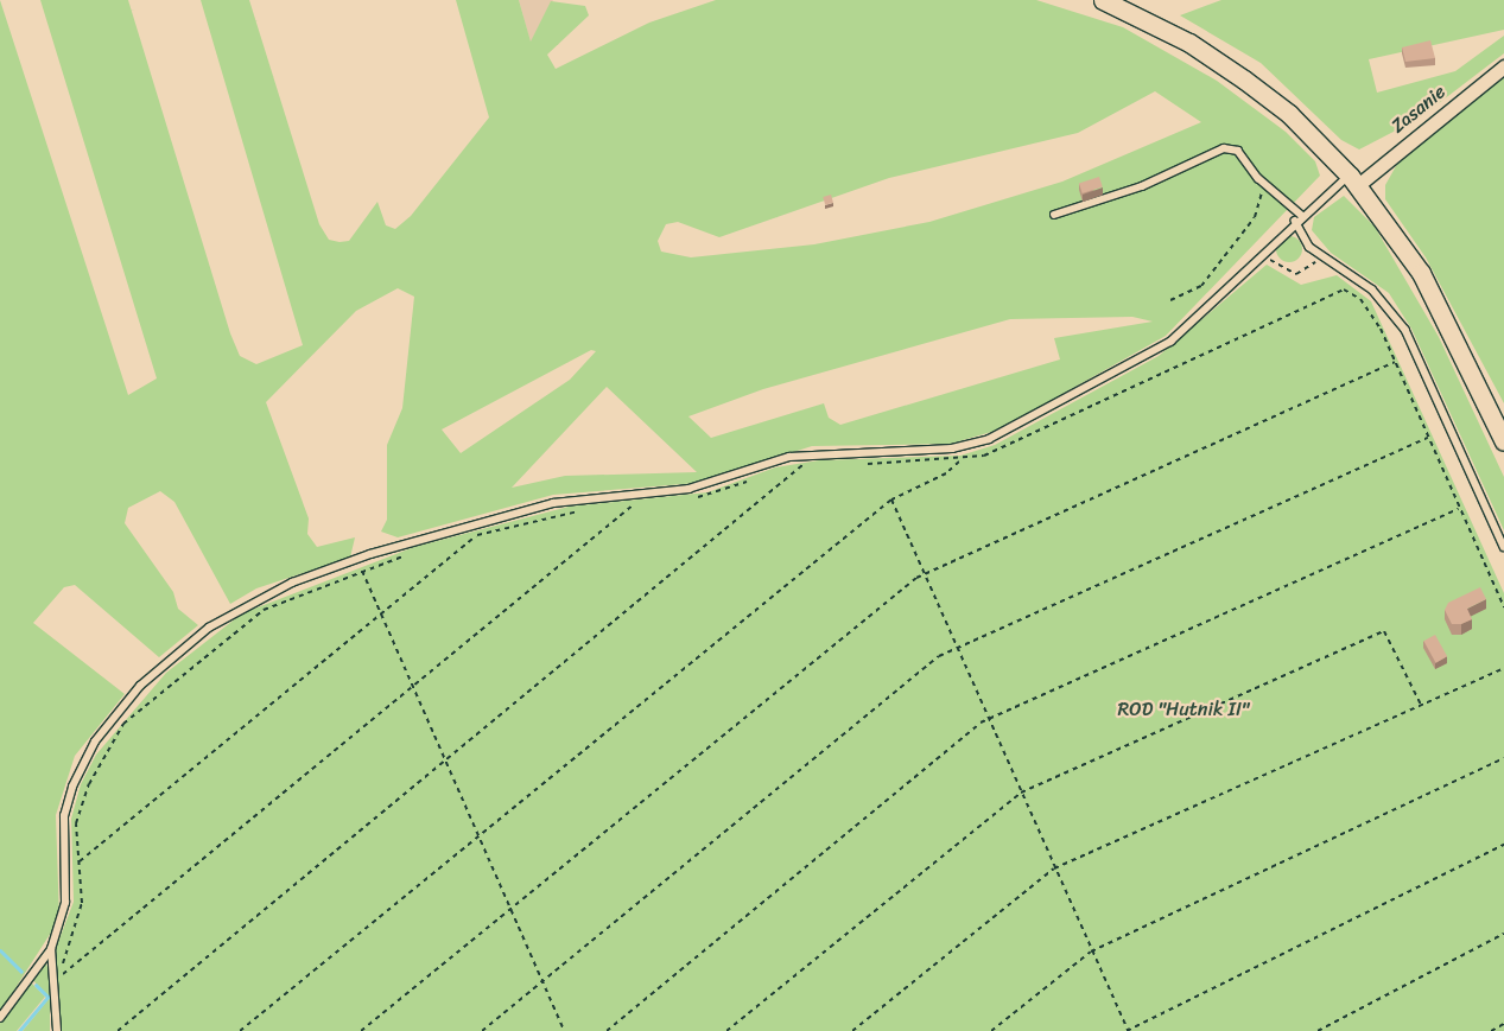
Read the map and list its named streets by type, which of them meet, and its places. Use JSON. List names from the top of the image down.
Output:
{
  "streets": {
    "street": ["Zasanie"]
  },
  "parks": ["ROD \"Hutnik II\""]
}
